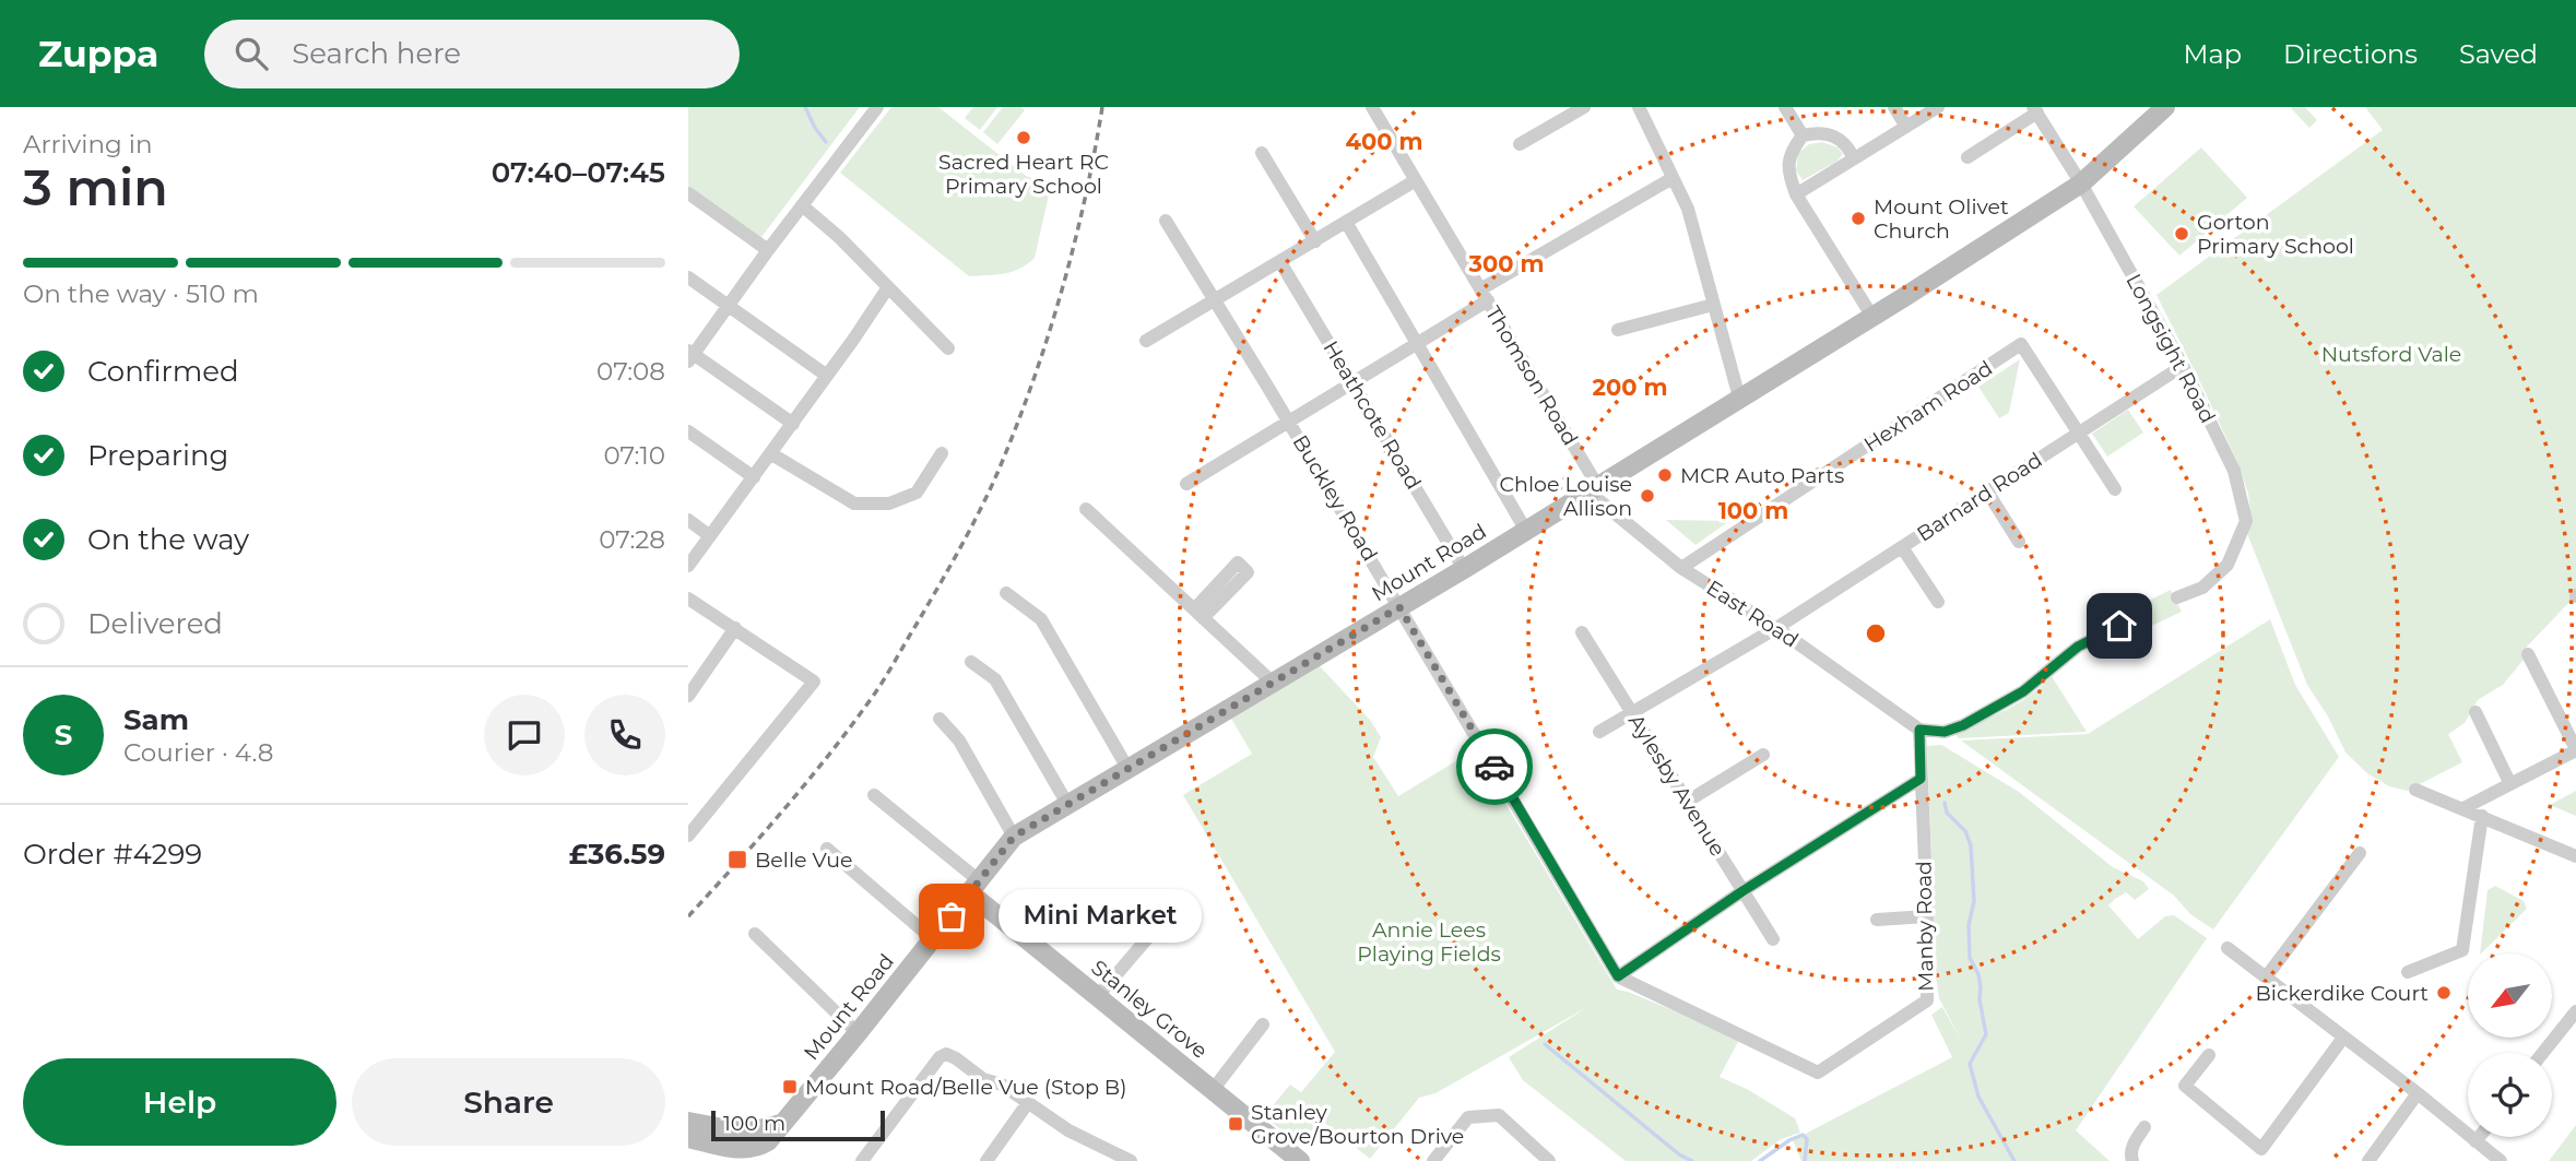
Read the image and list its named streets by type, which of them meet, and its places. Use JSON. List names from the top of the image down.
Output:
{
  "streets": {
    "main road": ["Mount Road", "Stanley Grove"],
    "street": [
      "Longsight Road",
      "Thomson Road",
      "Hexham Road",
      "Heathcote Road",
      "Barnard Road",
      "Buckley Road",
      "East Road",
      "Aylesby Avenue",
      "Manby Road"
    ]
  },
  "crossings": [
    ["Longsight Road", "Barnard Road"],
    ["Longsight Road", "Mount Road"],
    ["Thomson Road", "Mount Road"],
    ["Thomson Road", "East Road"],
    ["Hexham Road", "Barnard Road"],
    ["Hexham Road", "East Road"],
    ["Heathcote Road", "Mount Road"],
    ["Barnard Road", "East Road"],
    ["Barnard Road", "Aylesby Avenue"],
    ["Buckley Road", "Mount Road"],
    ["Buckley Road", "Manby Road"],
    ["Mount Road", "East Road"],
    ["Mount Road", "Stanley Grove"],
    ["East Road", "Manby Road"]
  ],
  "parks": ["Nutsford Vale", "Annie Lees Playing Fields"],
  "places": {
    "other": [
      "Sacred Heart RC Primary School",
      "Mount Olivet Church",
      "Gorton Primary School",
      "MCR Auto Parts",
      "Chloe Louise Allison",
      "Mini Market",
      "Bickerdike Court"
    ],
    "transit": ["Belle Vue", "Mount Road/Belle Vue (Stop B)", "Stanley Grove/Bourton Drive"]
  },
  "scale_bar": "100 m",
  "north": "bottom left",
  "page": {
    "header": "Zuppa",
    "search": "Search here",
    "nav": ["Map", "Directions", "Saved"],
    "heading": ["3 min", "Arriving in", "07:40–07:45"],
    "panel": [
      "Sam",
      "Courier · 4.8",
      "Order #4299",
      "£36.59"
    ],
    "bar": "On the way · 510 m",
    "list": [
      ["Confirmed", "07:08"],
      ["Preparing", "07:10"],
      ["On the way", "07:28"],
      "Delivered"
    ],
    "round": "S",
    "bubble": "Mini Market",
    "buttons": ["Help", "Share"],
    "scale": "100 m"
  },
  "rings": [
    "400 m",
    "300 m",
    "200 m",
    "100 m"
  ]
}
